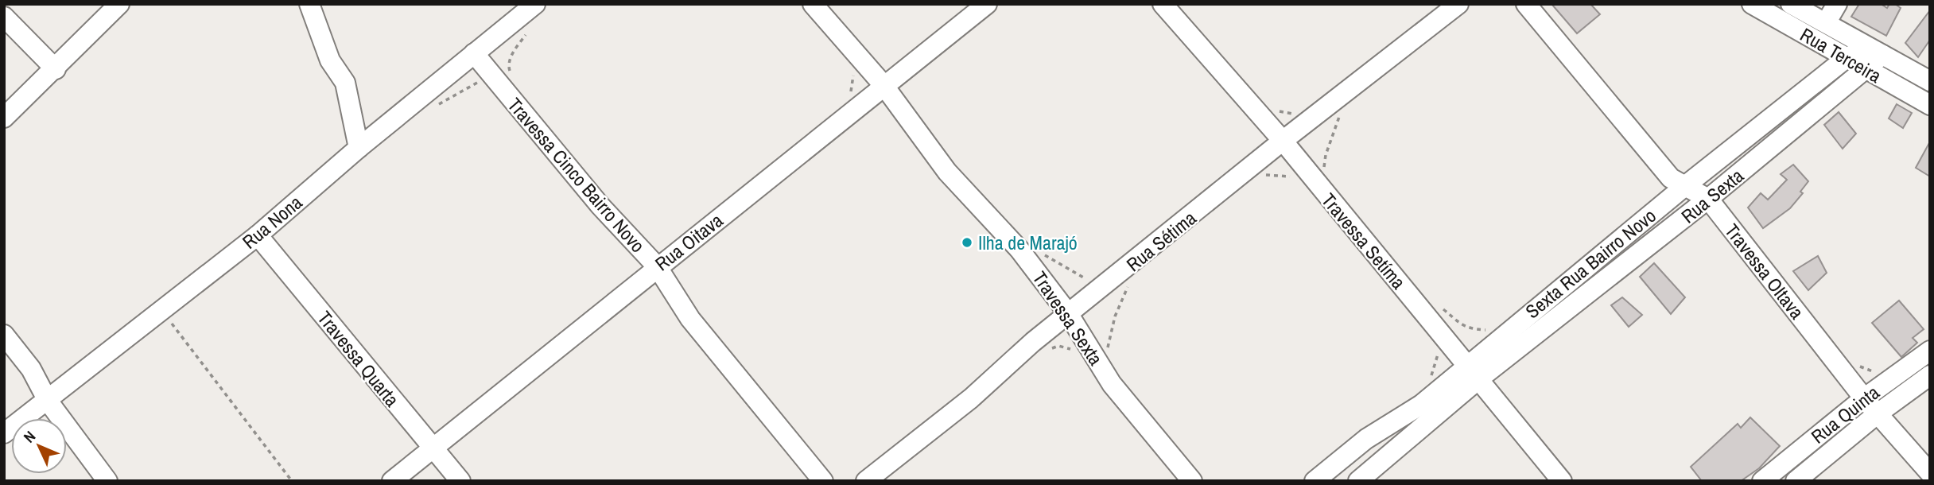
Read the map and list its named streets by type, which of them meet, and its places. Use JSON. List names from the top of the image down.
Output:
{
  "streets": {
    "street": [
      "Rua Terceira",
      "Travessa Cinco Bairro Novo",
      "Rua Sexta",
      "Rua Nona",
      "Rua Sétima",
      "Travessa Setíma",
      "Rua Oitava",
      "Sexta Rua Bairro Novo",
      "Travessa OItava",
      "Travessa Sexta",
      "Travessa Quarta",
      "Rua Quinta"
    ]
  },
  "crossings": [
    ["Rua Terceira", "Rua Sexta"],
    ["Rua Terceira", "Sexta Rua Bairro Novo"],
    ["Travessa Cinco Bairro Novo", "Rua Nona"],
    ["Travessa Cinco Bairro Novo", "Rua Oitava"],
    ["Rua Sexta", "Travessa Setíma"],
    ["Rua Sexta", "Sexta Rua Bairro Novo"],
    ["Rua Sexta", "Travessa OItava"],
    ["Rua Nona", "Travessa Quarta"],
    ["Rua Sétima", "Travessa Setíma"],
    ["Rua Sétima", "Travessa Sexta"],
    ["Travessa Setíma", "Sexta Rua Bairro Novo"],
    ["Rua Oitava", "Travessa Sexta"],
    ["Rua Oitava", "Travessa Quarta"],
    ["Sexta Rua Bairro Novo", "Travessa OItava"],
    ["Travessa OItava", "Rua Quinta"]
  ],
  "places": ["Ilha de Marajó"],
  "north": "top left"
}
